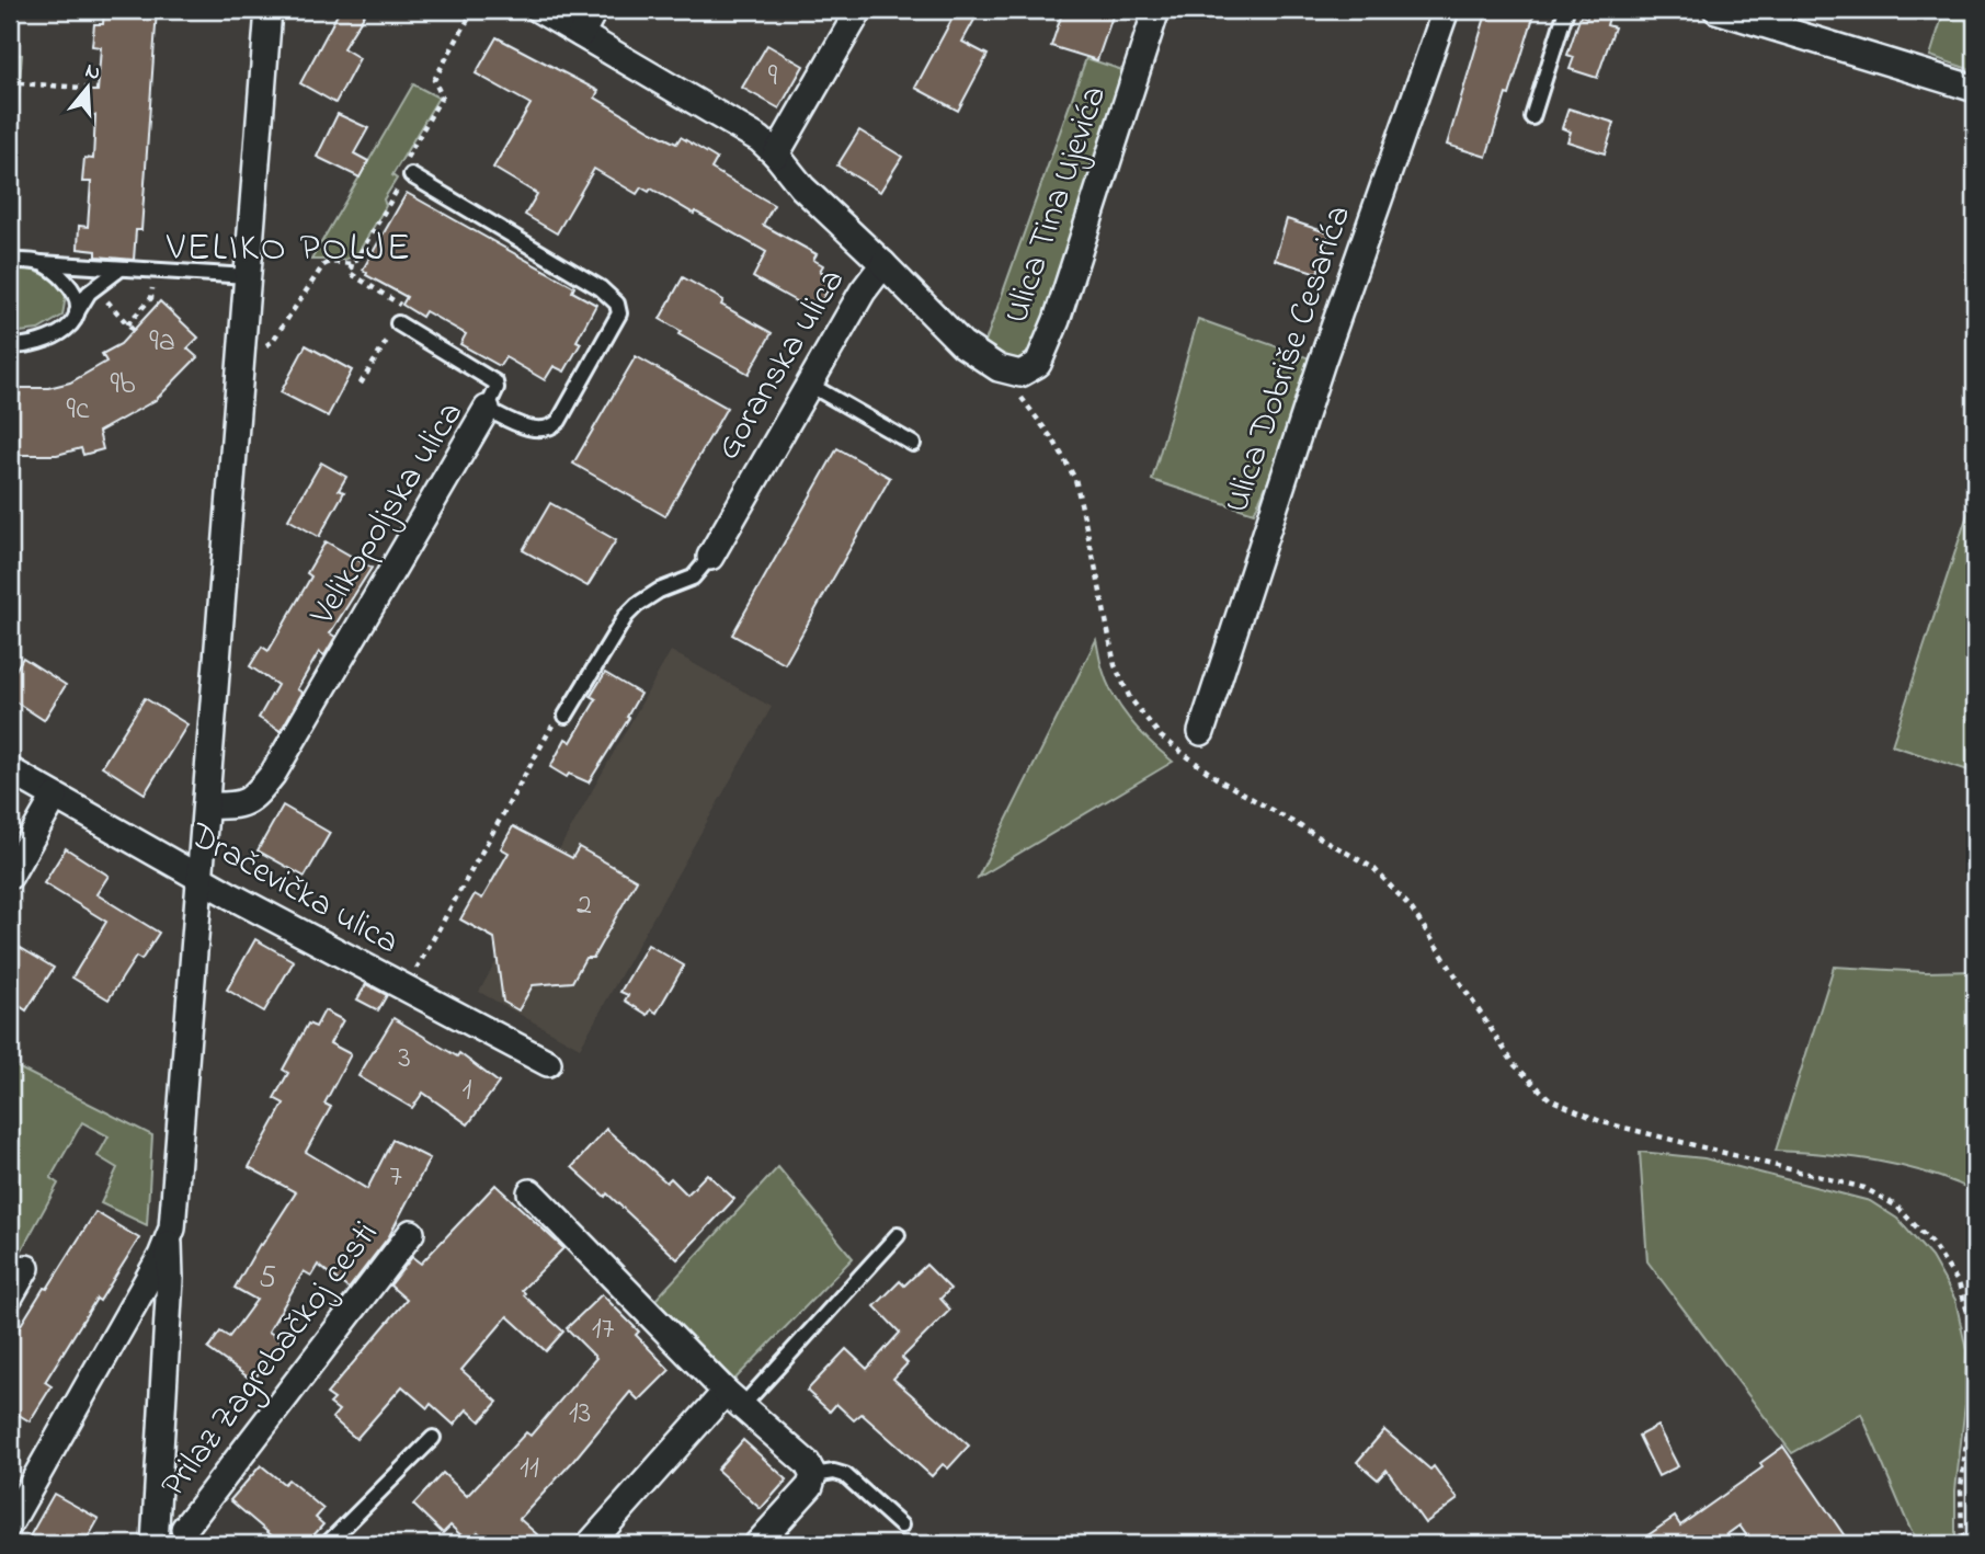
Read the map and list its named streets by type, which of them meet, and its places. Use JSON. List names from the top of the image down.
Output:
{
  "streets": {
    "street": [
      "Ulica Tina Ujevića",
      "Ulica Dobriše Cesarića",
      "Goranska ulica",
      "Velikopoljska ulica",
      "Dračevička ulica",
      "Prilaz Zagrebačkoj cesti"
    ]
  },
  "crossings": [
    ["Ulica Tina Ujevića", "Goranska ulica"]
  ],
  "districts": ["VELIKO POLJE"],
  "house_numbers": [
    "9",
    "9a",
    "9b",
    "9c",
    "2",
    "3",
    "1",
    "7",
    "5",
    "17",
    "13",
    "11"
  ],
  "north": "top"
}
